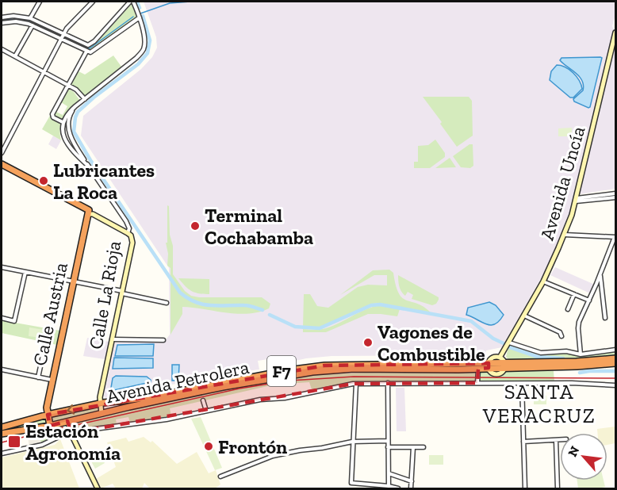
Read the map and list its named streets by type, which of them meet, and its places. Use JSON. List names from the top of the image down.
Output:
{
  "streets": {
    "highway": ["Calle Austria", "F7", "Avenida Petrolera"],
    "street": ["Avenida Uncía", "Calle La Rioja"]
  },
  "crossings": [
    ["Avenida Uncía", "F7"],
    ["Avenida Uncía", "Avenida Petrolera"],
    ["Calle La Rioja", "Avenida Petrolera"],
    ["Calle Austria", "Avenida Petrolera"],
    ["F7", "Avenida Petrolera"]
  ],
  "districts": ["SANTA VERACRUZ"],
  "places": {
    "other": [
      "Lubricantes La Roca",
      "Terminal Cochabamba",
      "Vagones de Combustible",
      "Frontón"
    ],
    "transit": ["Estación Agronomía"]
  },
  "north": "top left"
}
